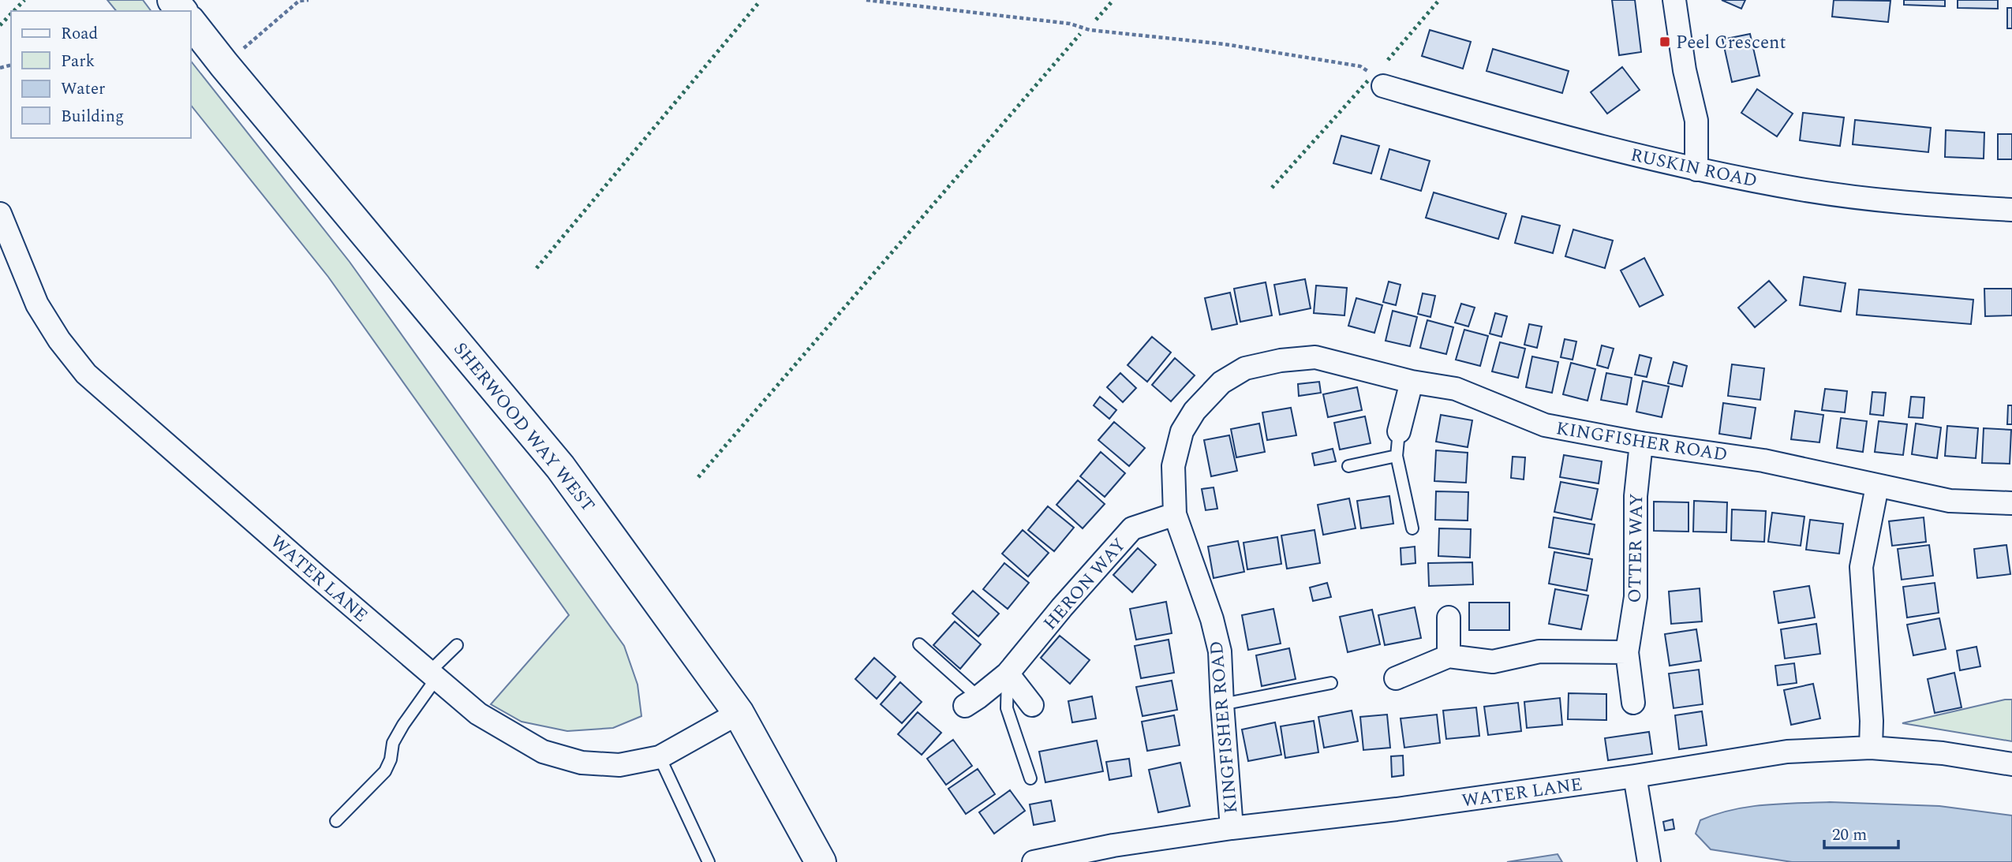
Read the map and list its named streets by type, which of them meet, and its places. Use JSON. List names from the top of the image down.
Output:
{
  "streets": {
    "highway": ["SHERWOOD WAY WEST"],
    "street": [
      "RUSKIN ROAD",
      "KINGFISHER ROAD",
      "OTTER WAY",
      "WATER LANE",
      "HERON WAY"
    ]
  },
  "crossings": [
    ["SHERWOOD WAY WEST", "WATER LANE"],
    ["KINGFISHER ROAD", "OTTER WAY"],
    ["KINGFISHER ROAD", "WATER LANE"],
    ["KINGFISHER ROAD", "HERON WAY"]
  ],
  "places": {
    "transit": ["Peel Crescent"]
  },
  "legend": [
    "Road",
    "Park",
    "Water",
    "Building"
  ],
  "scale_bar": "20 m"
}
